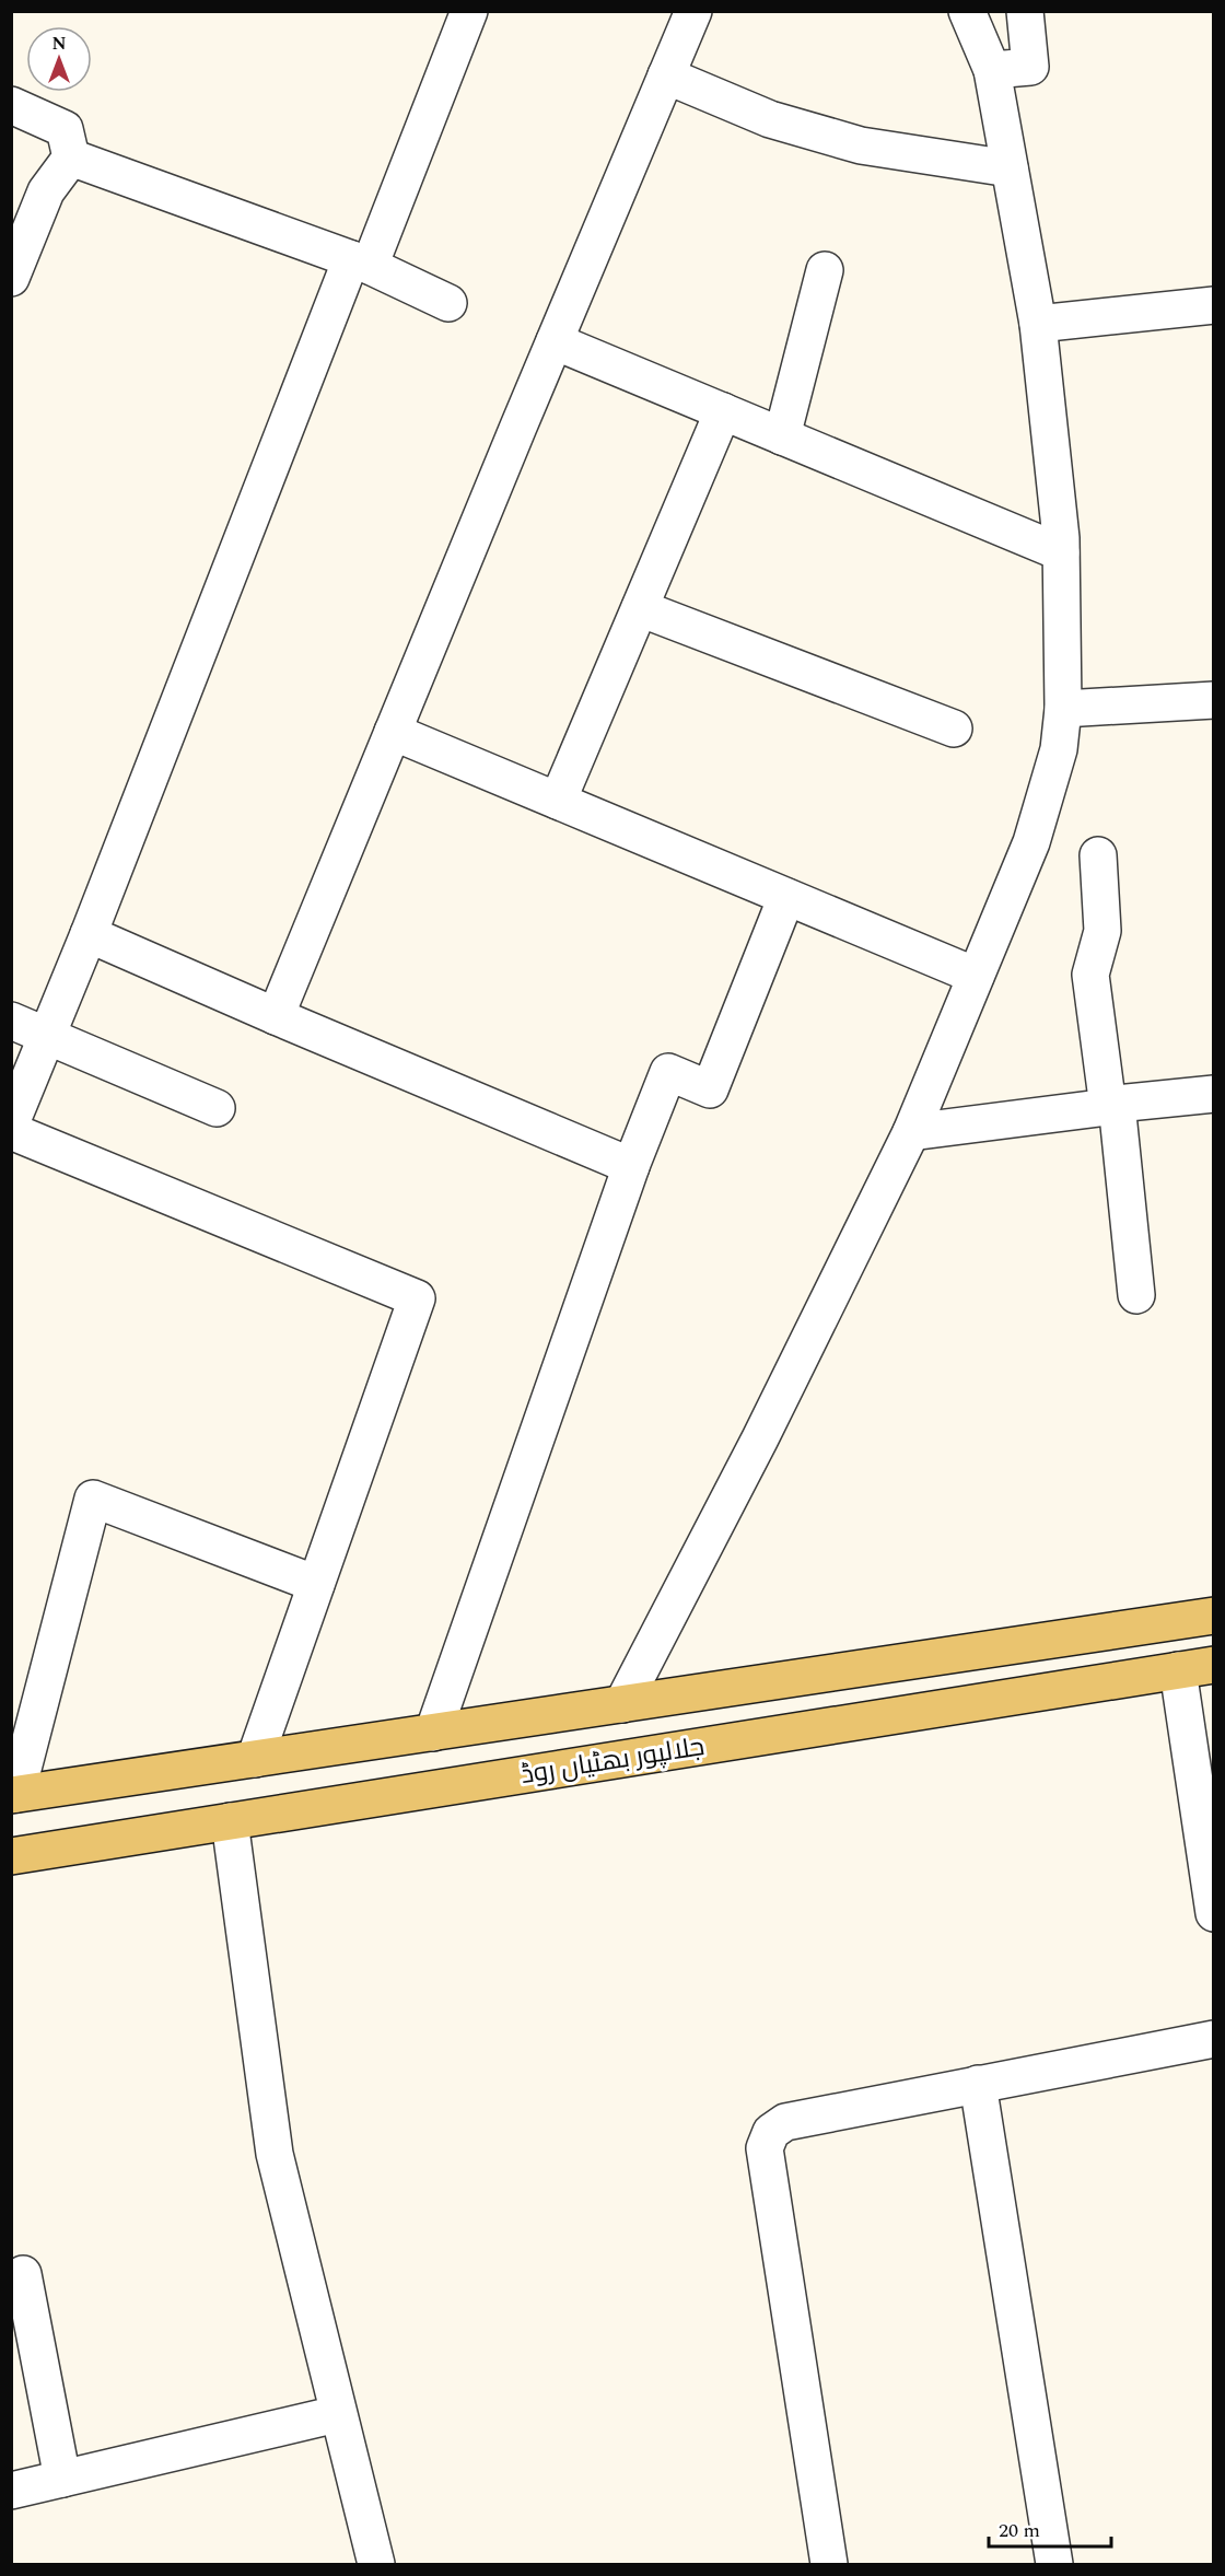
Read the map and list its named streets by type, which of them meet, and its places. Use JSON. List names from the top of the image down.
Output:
{
  "streets": {
    "main road": ["جلالپور بھٹیاں روڈ"]
  },
  "scale_bar": "20 m",
  "north": "top"
}
